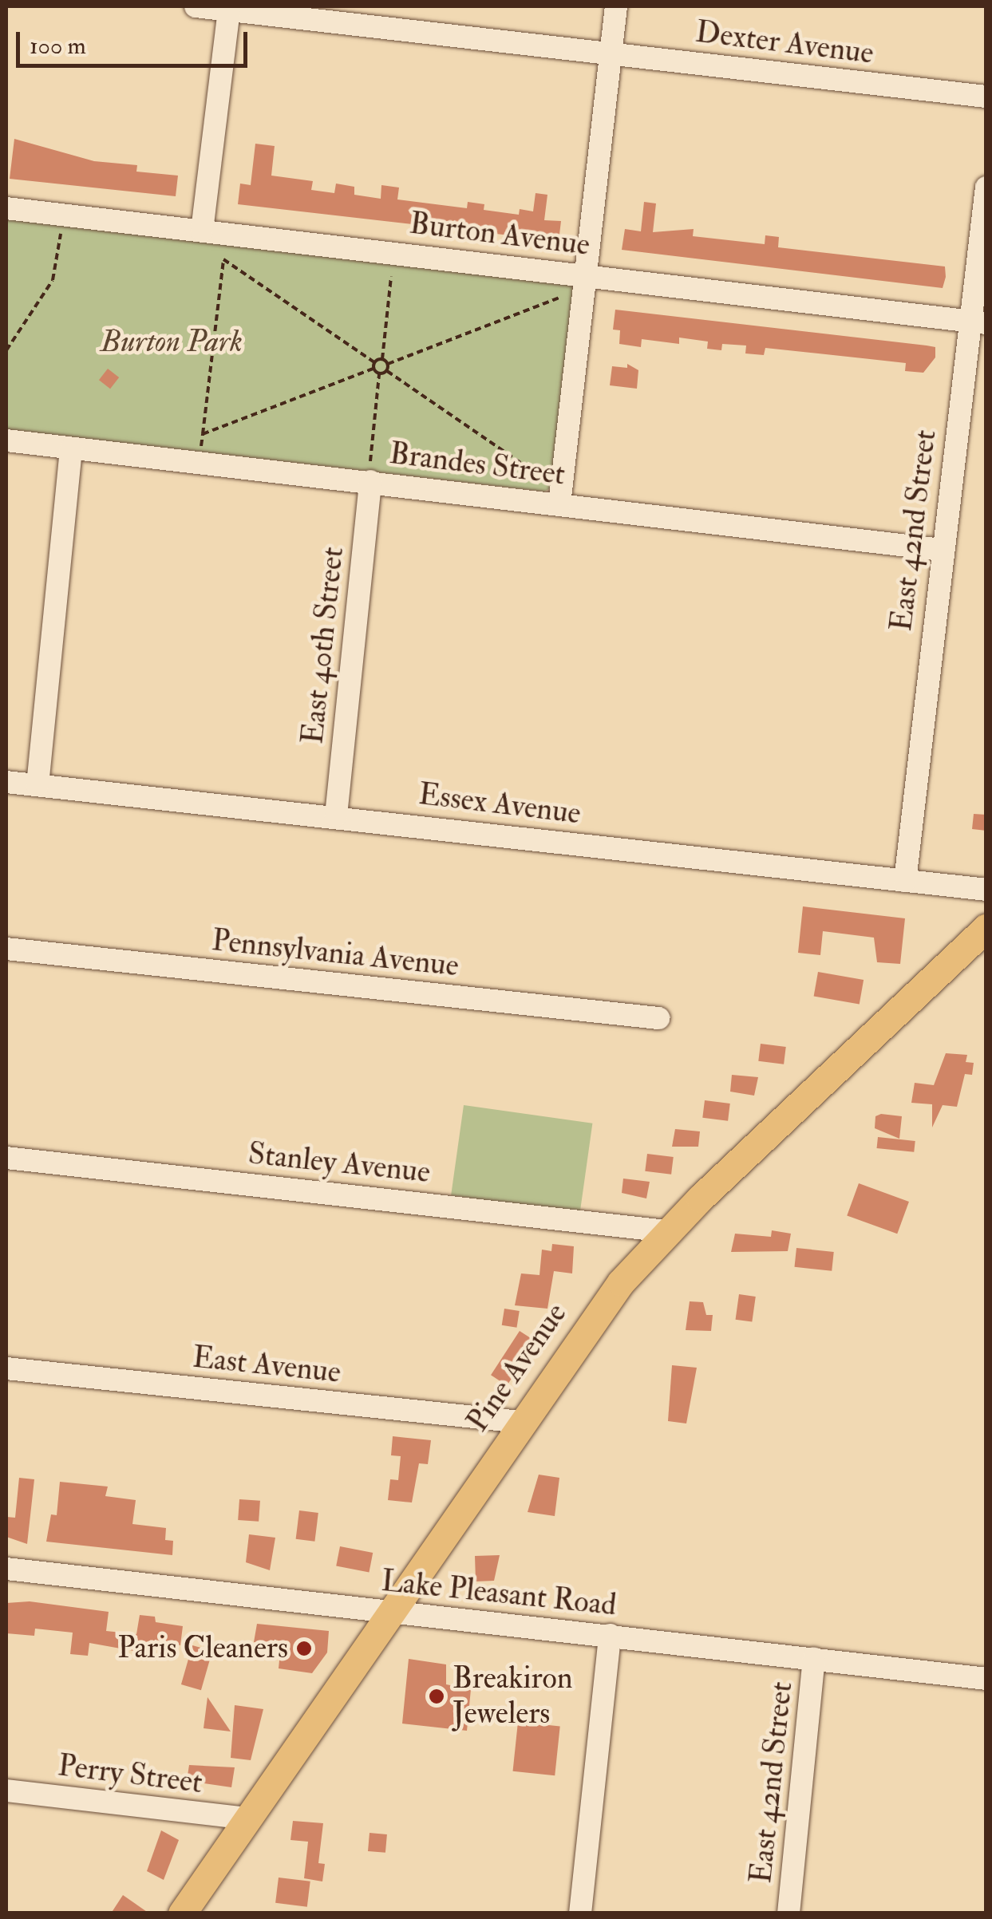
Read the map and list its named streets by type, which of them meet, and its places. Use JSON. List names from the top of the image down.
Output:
{
  "streets": {
    "main road": ["Pine Avenue"],
    "street": [
      "Dexter Avenue",
      "Burton Avenue",
      "Brandes Street",
      "East 42nd Street",
      "East 40th Street",
      "Essex Avenue",
      "Pennsylvania Avenue",
      "Stanley Avenue",
      "East Avenue",
      "Lake Pleasant Road",
      "Perry Street"
    ]
  },
  "crossings": [
    ["Burton Avenue", "East 42nd Street"],
    ["Brandes Street", "East 42nd Street"],
    ["Brandes Street", "East 40th Street"],
    ["East 42nd Street", "Essex Avenue"],
    ["East 42nd Street", "Lake Pleasant Road"],
    ["East 40th Street", "Essex Avenue"],
    ["Stanley Avenue", "Pine Avenue"],
    ["East Avenue", "Pine Avenue"],
    ["Pine Avenue", "Lake Pleasant Road"],
    ["Pine Avenue", "Perry Street"]
  ],
  "parks": ["Burton Park"],
  "places": ["Paris Cleaners", "Breakiron Jewelers"],
  "scale_bar": "100 m"
}
